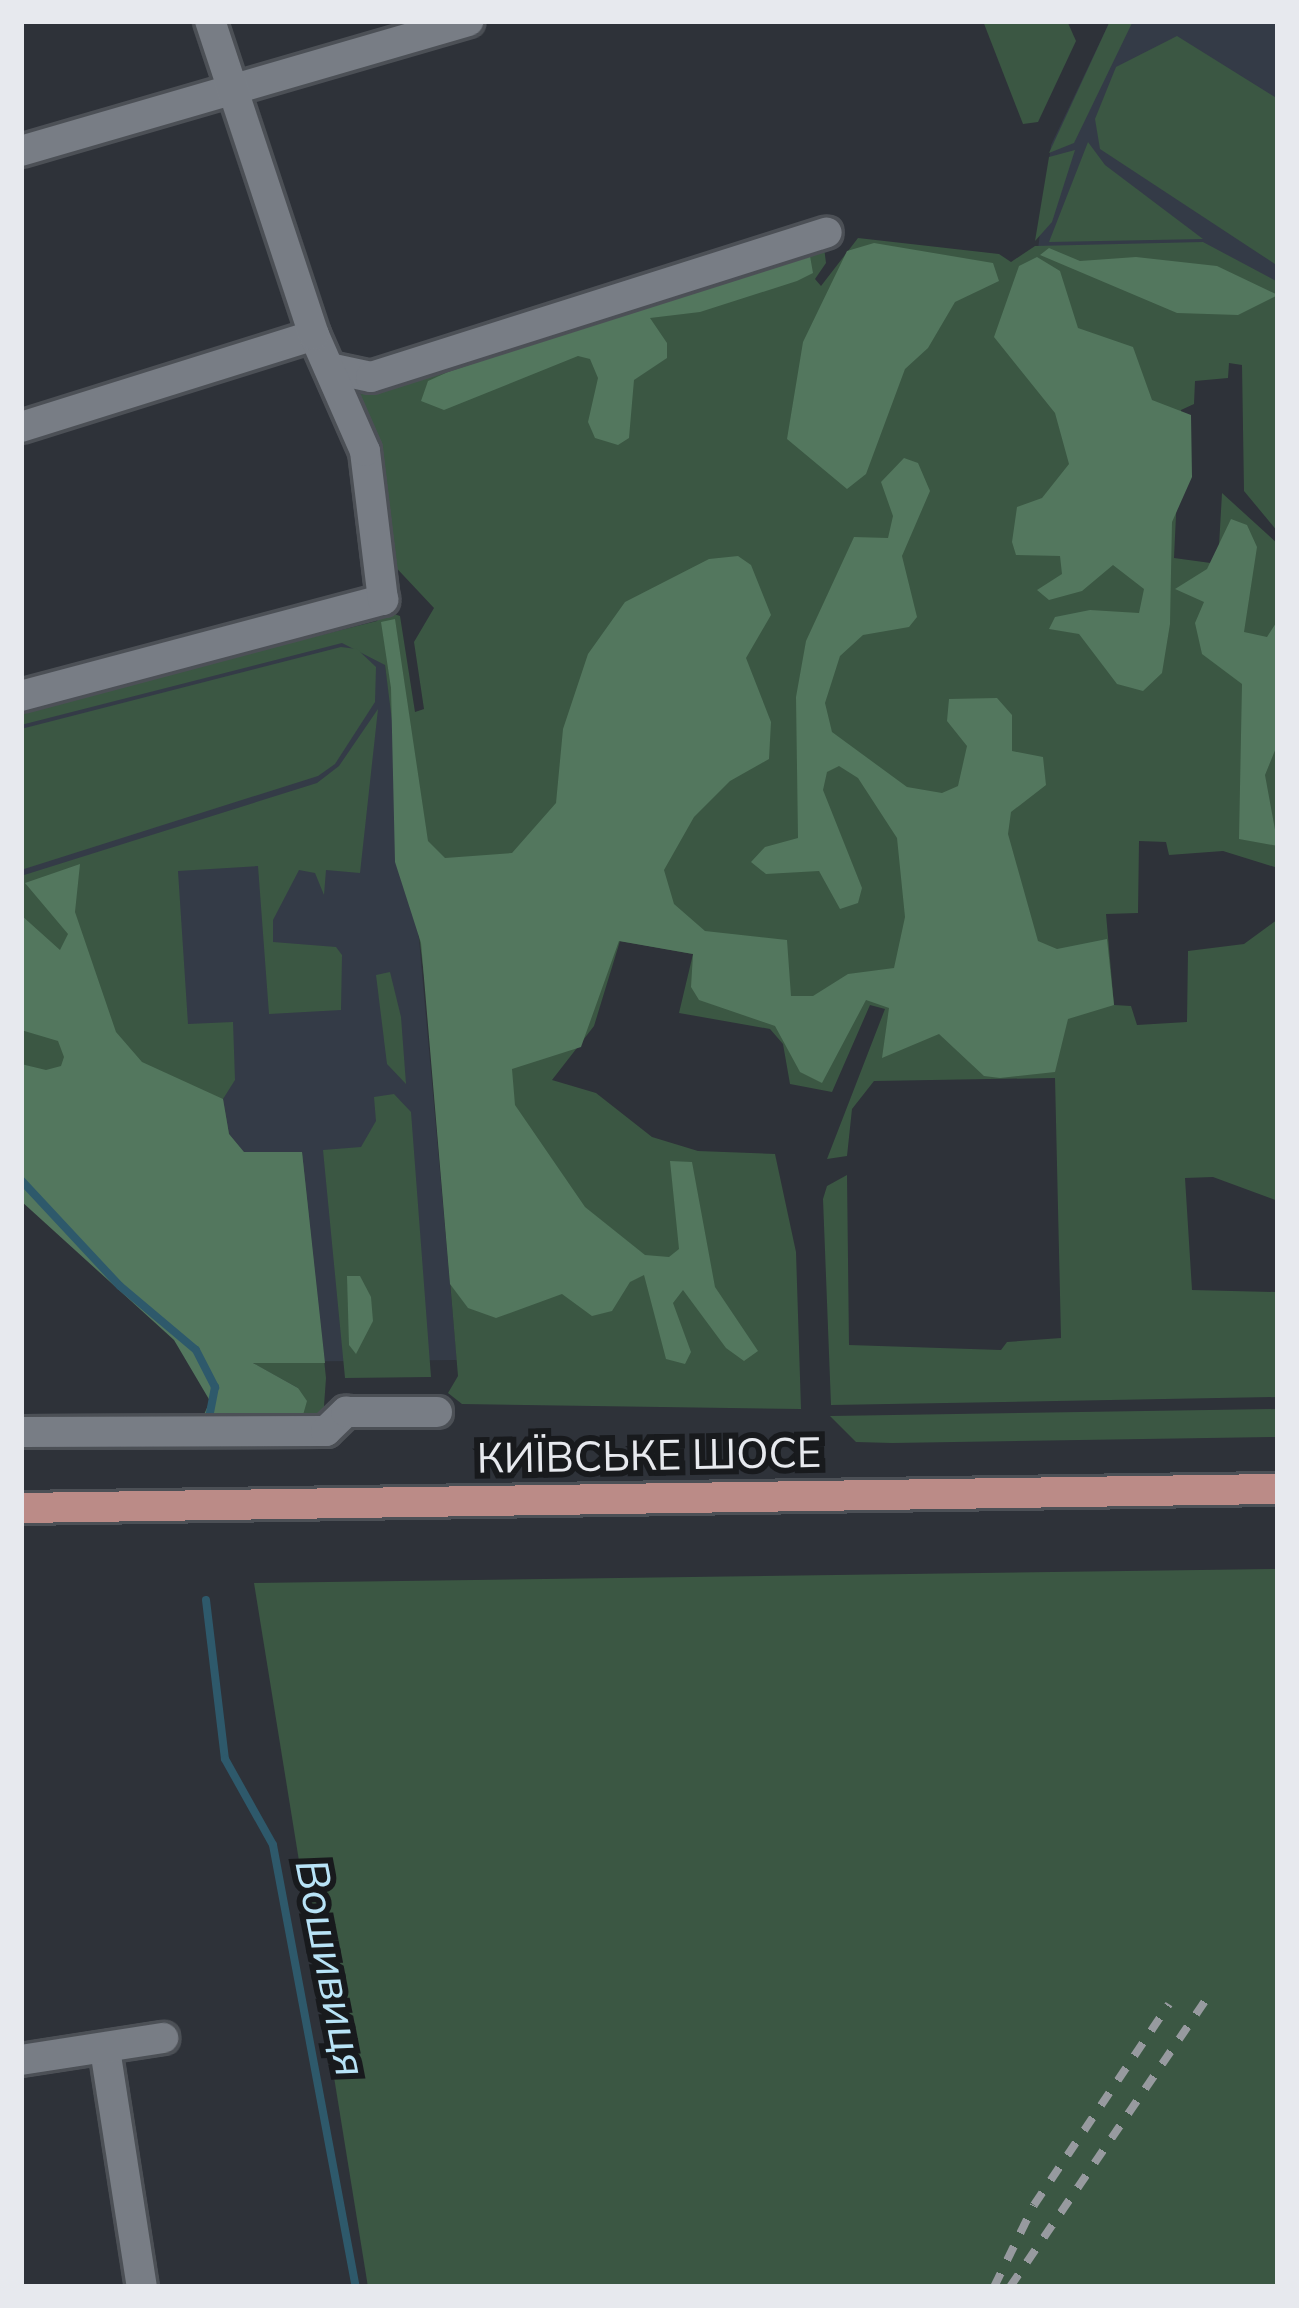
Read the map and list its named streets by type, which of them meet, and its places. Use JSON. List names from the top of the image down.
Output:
{
  "streets": {
    "main road": ["КИЇВСЬКЕ ШОСЕ"]
  },
  "water": ["Вошивиця"]
}
